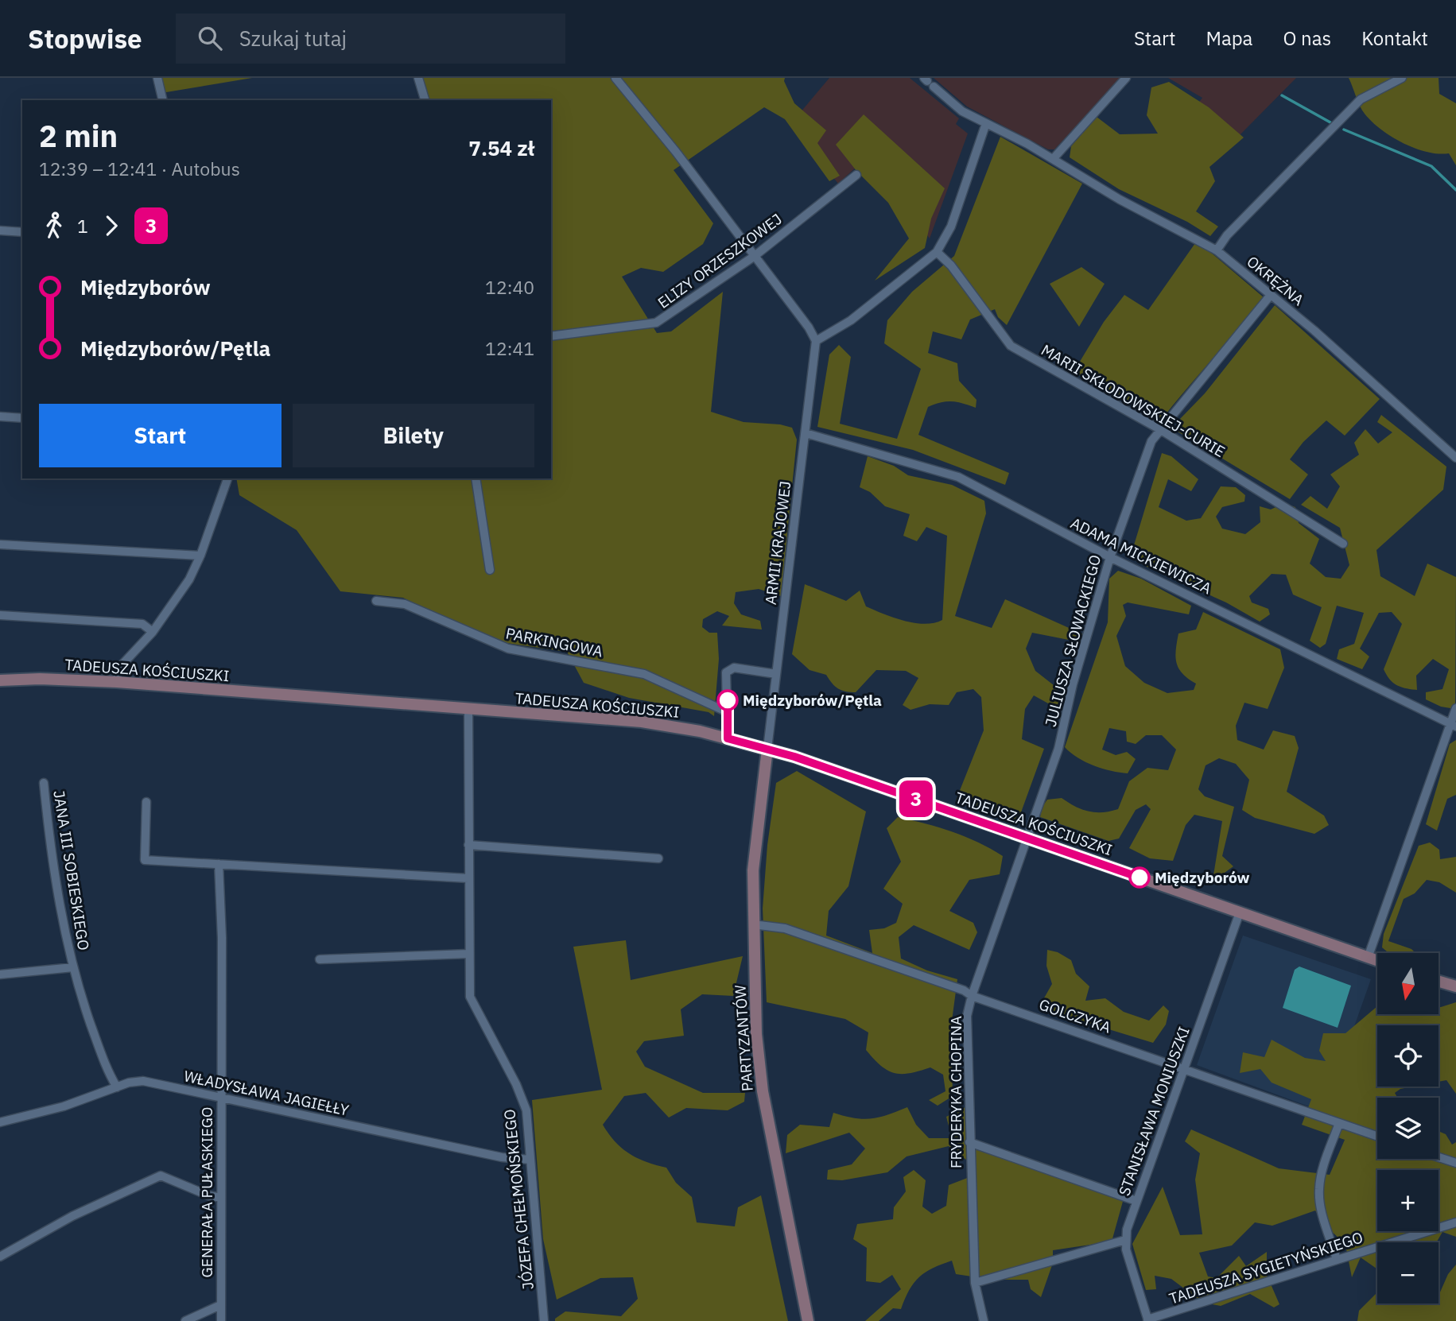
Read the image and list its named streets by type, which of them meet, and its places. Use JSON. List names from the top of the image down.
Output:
{
  "streets": {
    "main road": ["TADEUSZA KOŚCIUSZKI", "PARTYZANTÓW"],
    "street": [
      "ELIZY ORZESZKOWEJ",
      "OKRĘŻNA",
      "MARII SKŁODOWSKIEJ-CURIE",
      "ARMII KRAJOWEJ",
      "ADAMA MICKIEWICZA",
      "JULIUSZA SŁOWACKIEGO",
      "PARKINGOWA",
      "JANA III SOBIESKIEGO",
      "GOLCZYKA",
      "FRYDERYKA CHOPINA",
      "WŁADYSŁAWA JAGIEŁŁY",
      "STANISŁAWA MONIUSZKI",
      "GENERAŁA PUŁASKIEGO",
      "JÓZEFA CHEŁMOŃSKIEGO",
      "TADEUSZA SYGIETYŃSKIEGO"
    ]
  },
  "crossings": [
    ["OKRĘŻNA", "JULIUSZA SŁOWACKIEGO"],
    ["MARII SKŁODOWSKIEJ-CURIE", "JULIUSZA SŁOWACKIEGO"],
    ["ARMII KRAJOWEJ", "ADAMA MICKIEWICZA"],
    ["ARMII KRAJOWEJ", "TADEUSZA KOŚCIUSZKI"],
    ["ARMII KRAJOWEJ", "PARTYZANTÓW"],
    ["ADAMA MICKIEWICZA", "JULIUSZA SŁOWACKIEGO"],
    ["JULIUSZA SŁOWACKIEGO", "TADEUSZA KOŚCIUSZKI"],
    ["JULIUSZA SŁOWACKIEGO", "FRYDERYKA CHOPINA"],
    ["TADEUSZA KOŚCIUSZKI", "PARTYZANTÓW"],
    ["TADEUSZA KOŚCIUSZKI", "FRYDERYKA CHOPINA"],
    ["TADEUSZA KOŚCIUSZKI", "STANISŁAWA MONIUSZKI"],
    ["TADEUSZA KOŚCIUSZKI", "JÓZEFA CHEŁMOŃSKIEGO"],
    ["JANA III SOBIESKIEGO", "WŁADYSŁAWA JAGIEŁŁY"],
    ["GOLCZYKA", "PARTYZANTÓW"],
    ["GOLCZYKA", "FRYDERYKA CHOPINA"],
    ["GOLCZYKA", "STANISŁAWA MONIUSZKI"],
    ["WŁADYSŁAWA JAGIEŁŁY", "GENERAŁA PUŁASKIEGO"],
    ["WŁADYSŁAWA JAGIEŁŁY", "JÓZEFA CHEŁMOŃSKIEGO"]
  ],
  "places": ["Międzyborów/Pętla", "Międzyborów"],
  "lines": ["bus line 3"],
  "north": "bottom",
  "page": {
    "header": "Stopwise",
    "search": "Szukaj tutaj",
    "nav": [
      "Start",
      "Mapa",
      "O nas",
      "Kontakt"
    ],
    "on_map": "3",
    "heading": ["2 min", "12:39 – 12:41 · Autobus", "7.54 zł"],
    "legs": ["1", "3"],
    "list": [
      {
        "name": "Międzyborów",
        "value": "12:40"
      },
      {
        "name": "Międzyborów/Pętla",
        "value": "12:41"
      }
    ],
    "buttons": ["Start", "Bilety"],
    "map_buttons": ["+", "−"]
  }
}
